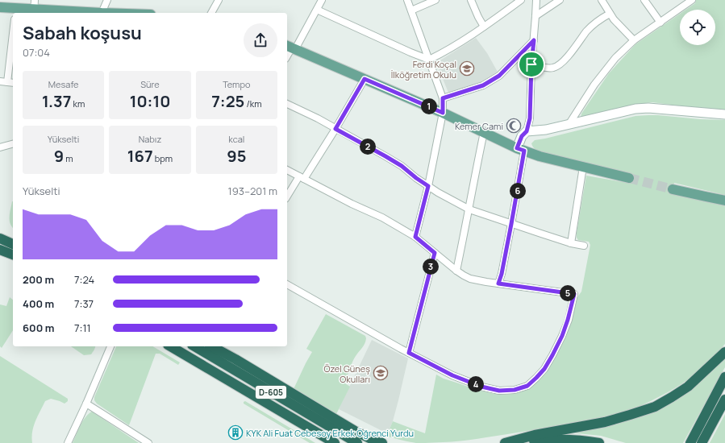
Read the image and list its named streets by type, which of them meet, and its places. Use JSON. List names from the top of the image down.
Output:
{
  "streets": {
    "highway": ["D-605"]
  },
  "places": {
    "school or university": ["Ferdi Koçal İlköğretim Okulu", "Özel Güneş Okulları"],
    "mosque": ["Kemer Cami"],
    "building": ["KYK Ali Fuat Cebesoy Erkek Öğrenci Yurdu"]
  },
  "page": {
    "heading": ["Sabah koşusu", "07:04"],
    "stats": [
      ["Mesafe", "1.37 km"],
      ["Süre", "10:10"],
      ["Tempo", "7:25 /km"],
      ["Yükselti", "9 m"],
      ["Nabız", "167 bpm"],
      ["kcal", "95"]
    ],
    "pins": [
      "1",
      "2",
      "6",
      "3",
      "5",
      "4"
    ],
    "chart": ["Yükselti", "193–201 m"],
    "list": [
      {
        "name": "200 m",
        "note": "7:24"
      },
      {
        "name": "400 m",
        "note": "7:37"
      },
      {
        "name": "600 m",
        "note": "7:11"
      }
    ]
  }
}
